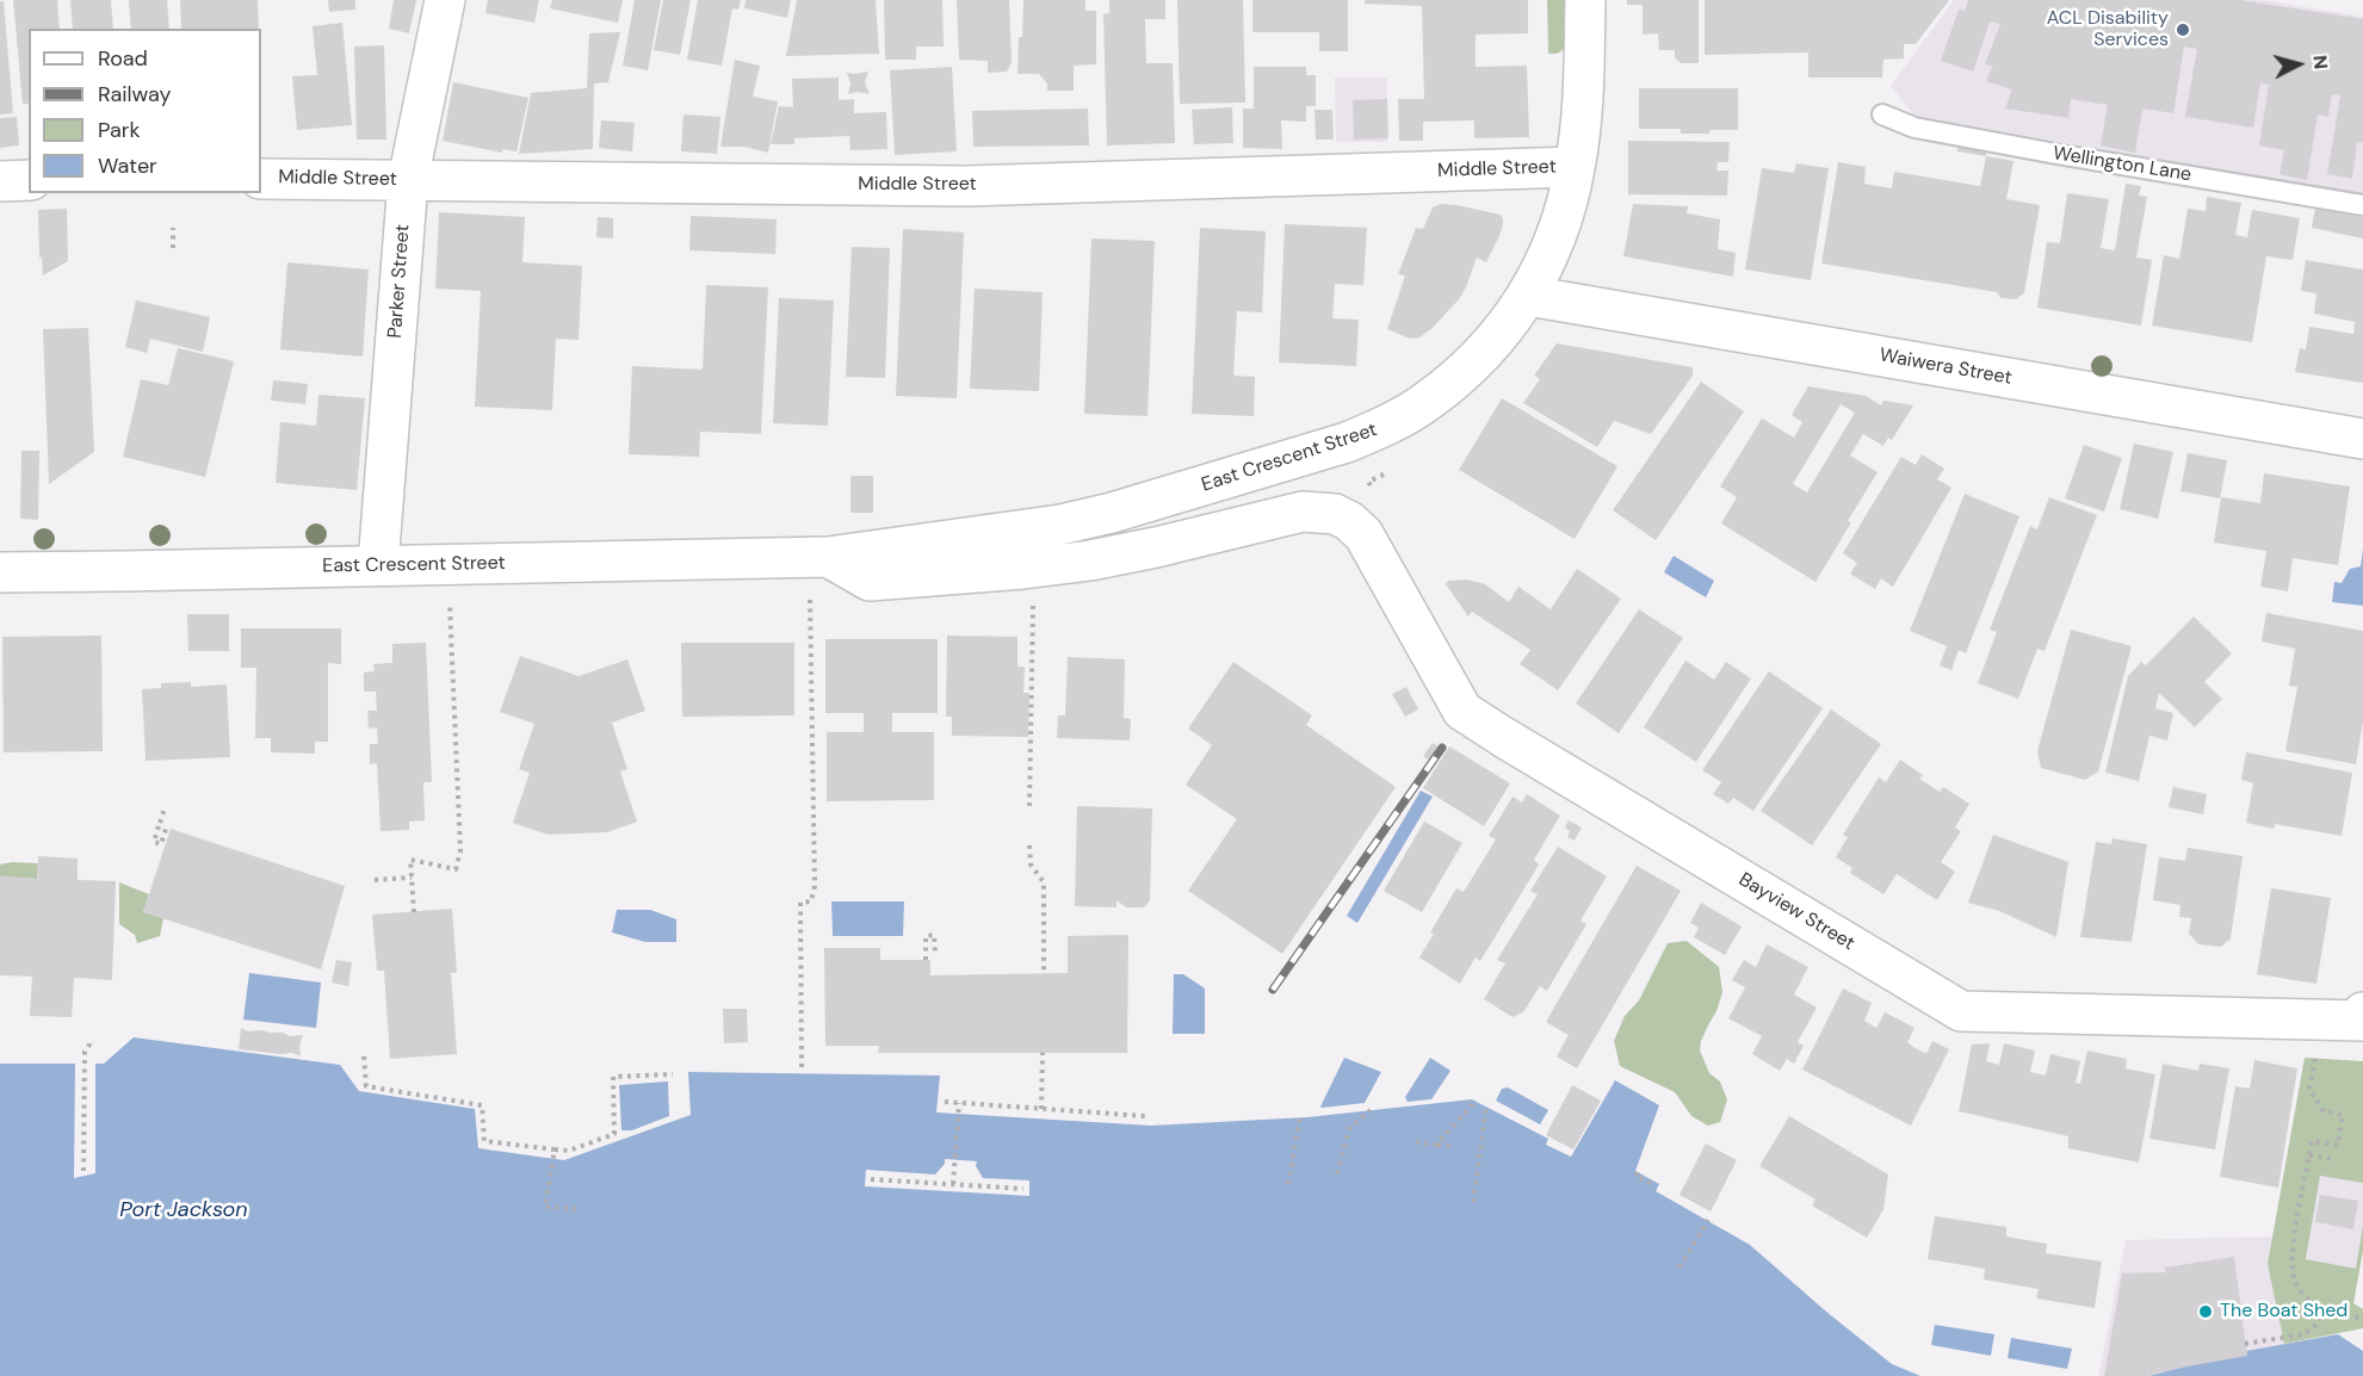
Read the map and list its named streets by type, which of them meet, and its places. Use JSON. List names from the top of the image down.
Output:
{
  "streets": {
    "street": [
      "Middle Street",
      "Parker Street",
      "Waiwera Street",
      "East Crescent Street",
      "Bayview Street"
    ],
    "lane": ["Wellington Lane"]
  },
  "crossings": [
    ["Middle Street", "Parker Street"],
    ["Middle Street", "East Crescent Street"],
    ["Parker Street", "East Crescent Street"],
    ["Waiwera Street", "East Crescent Street"],
    ["East Crescent Street", "Bayview Street"]
  ],
  "water": ["Port Jackson"],
  "places": ["ACL Disability Services", "The Boat Shed"],
  "legend": [
    "Road",
    "Railway",
    "Park",
    "Water"
  ],
  "north": "right"
}
